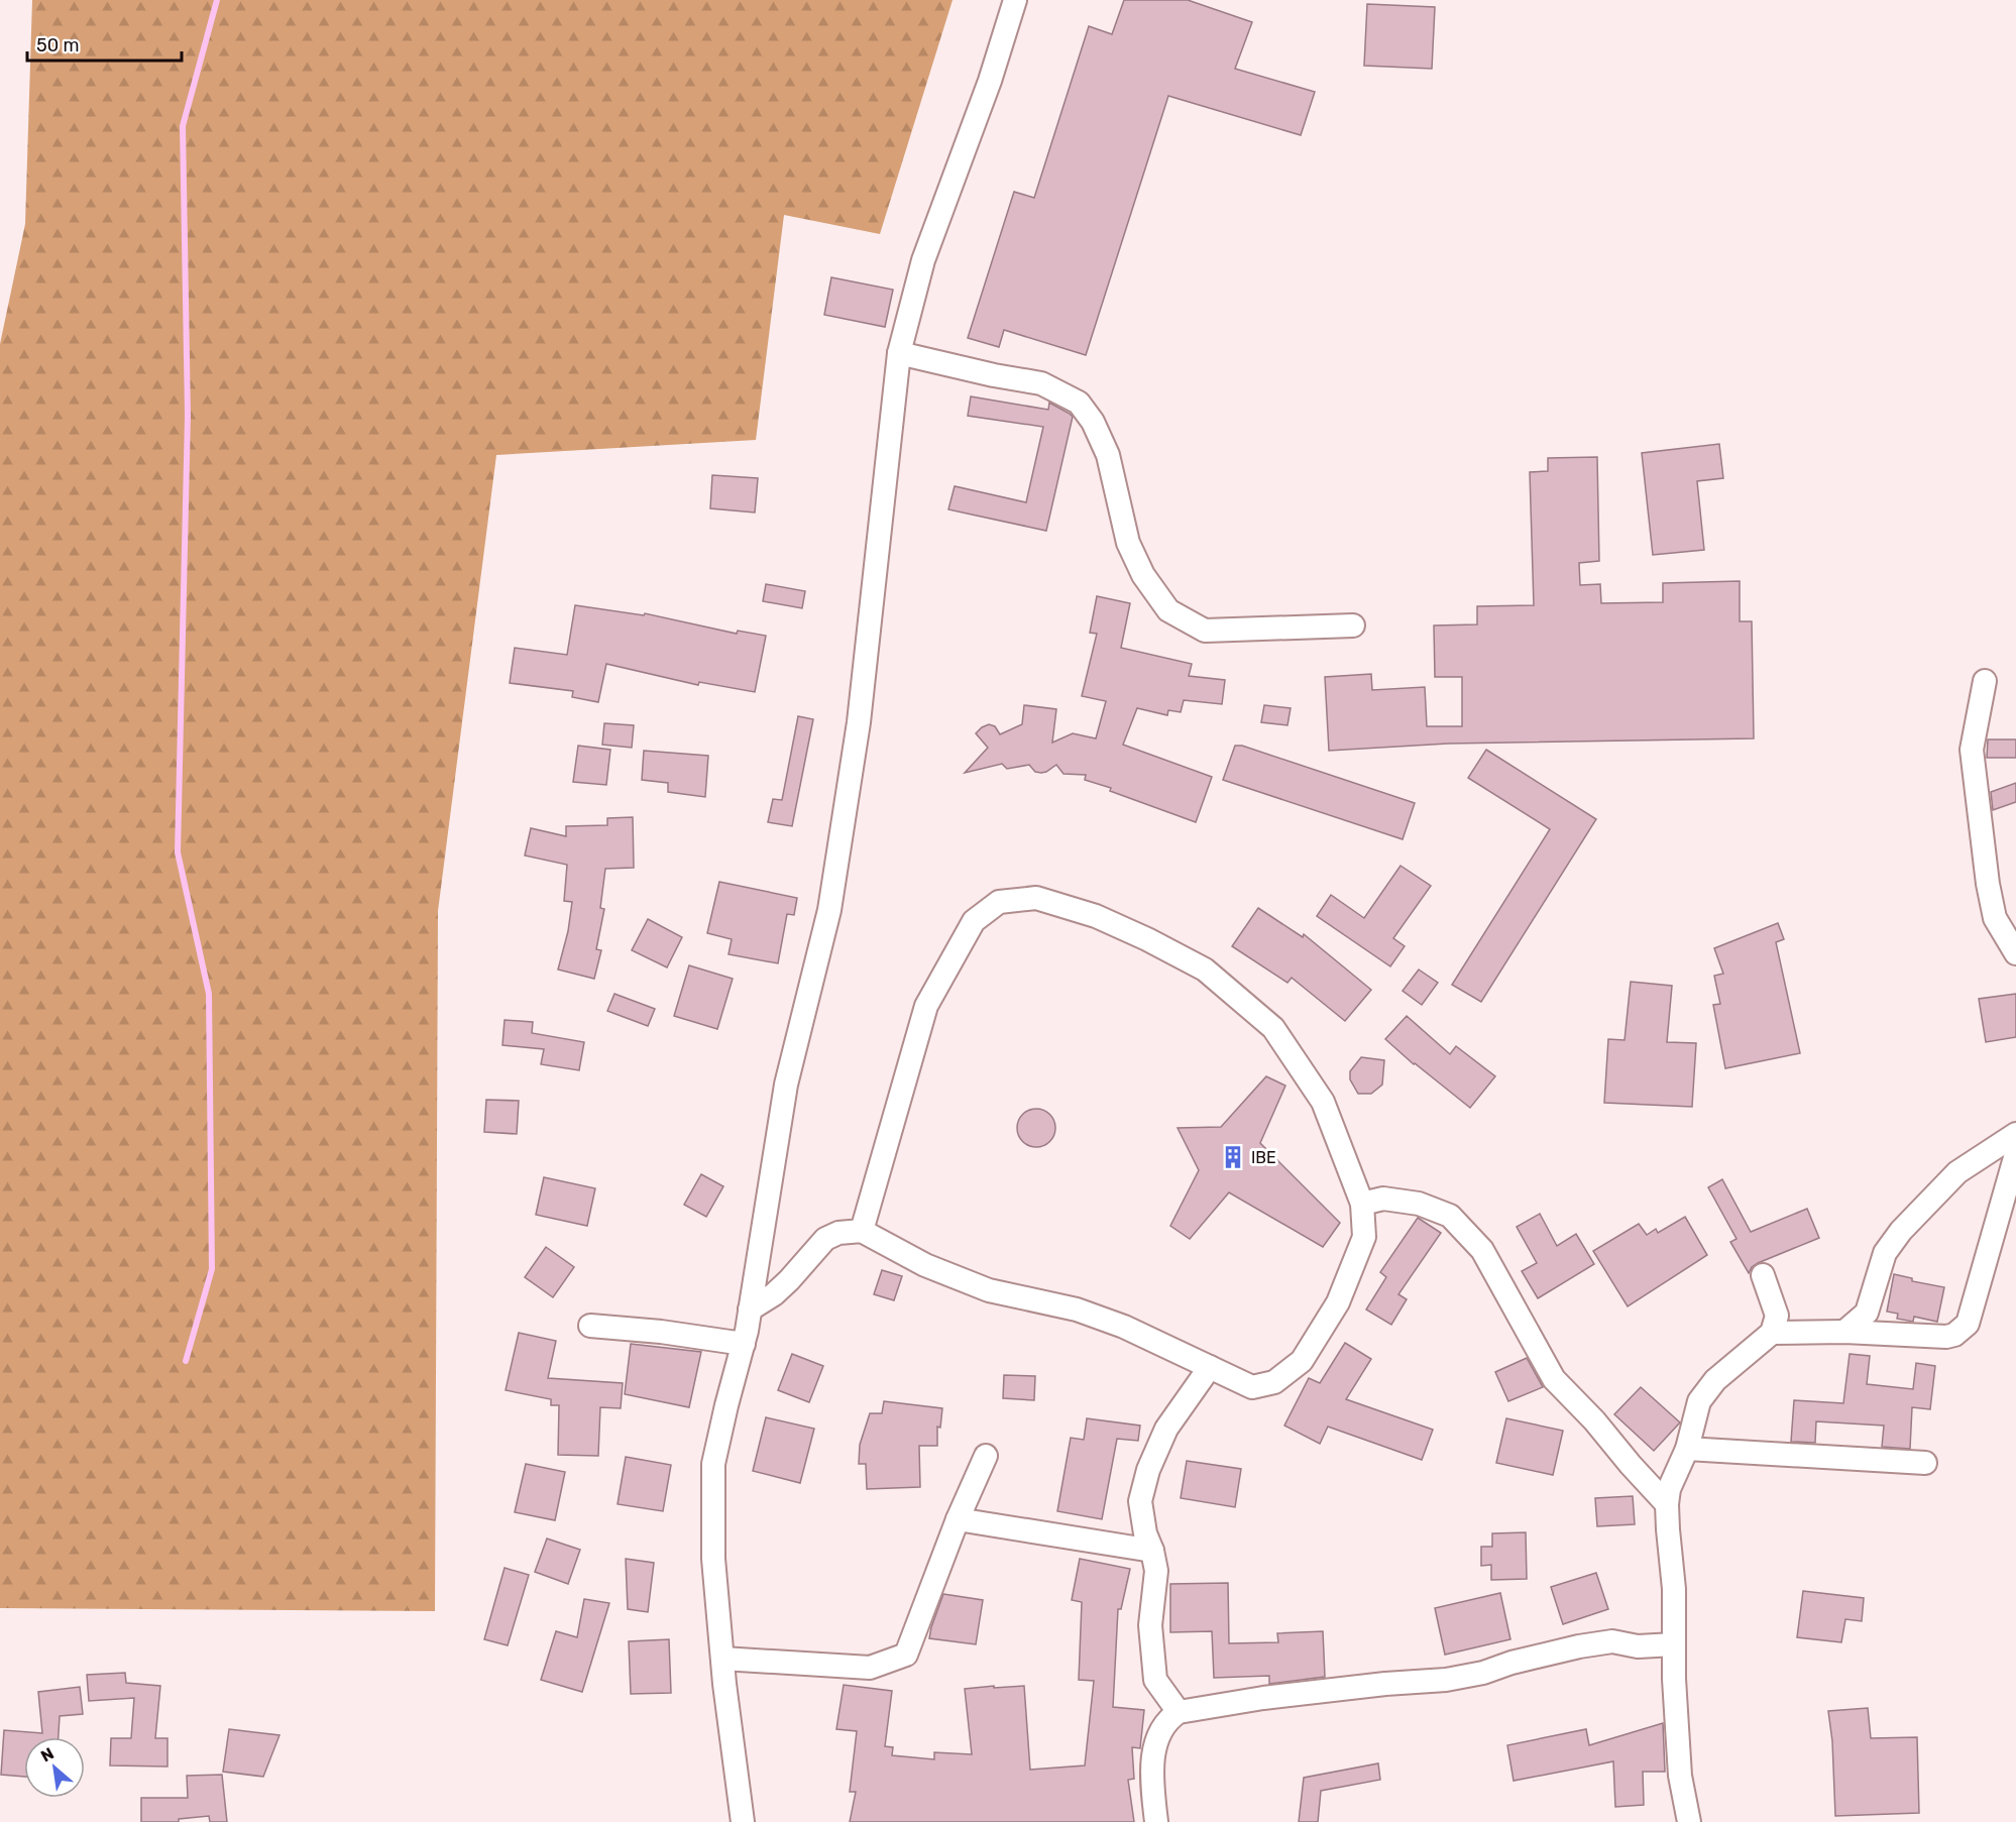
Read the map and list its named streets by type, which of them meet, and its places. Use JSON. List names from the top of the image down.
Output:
{
  "places": {
    "building": ["IBE"]
  },
  "scale_bar": "50 m",
  "north": "top left"
}
